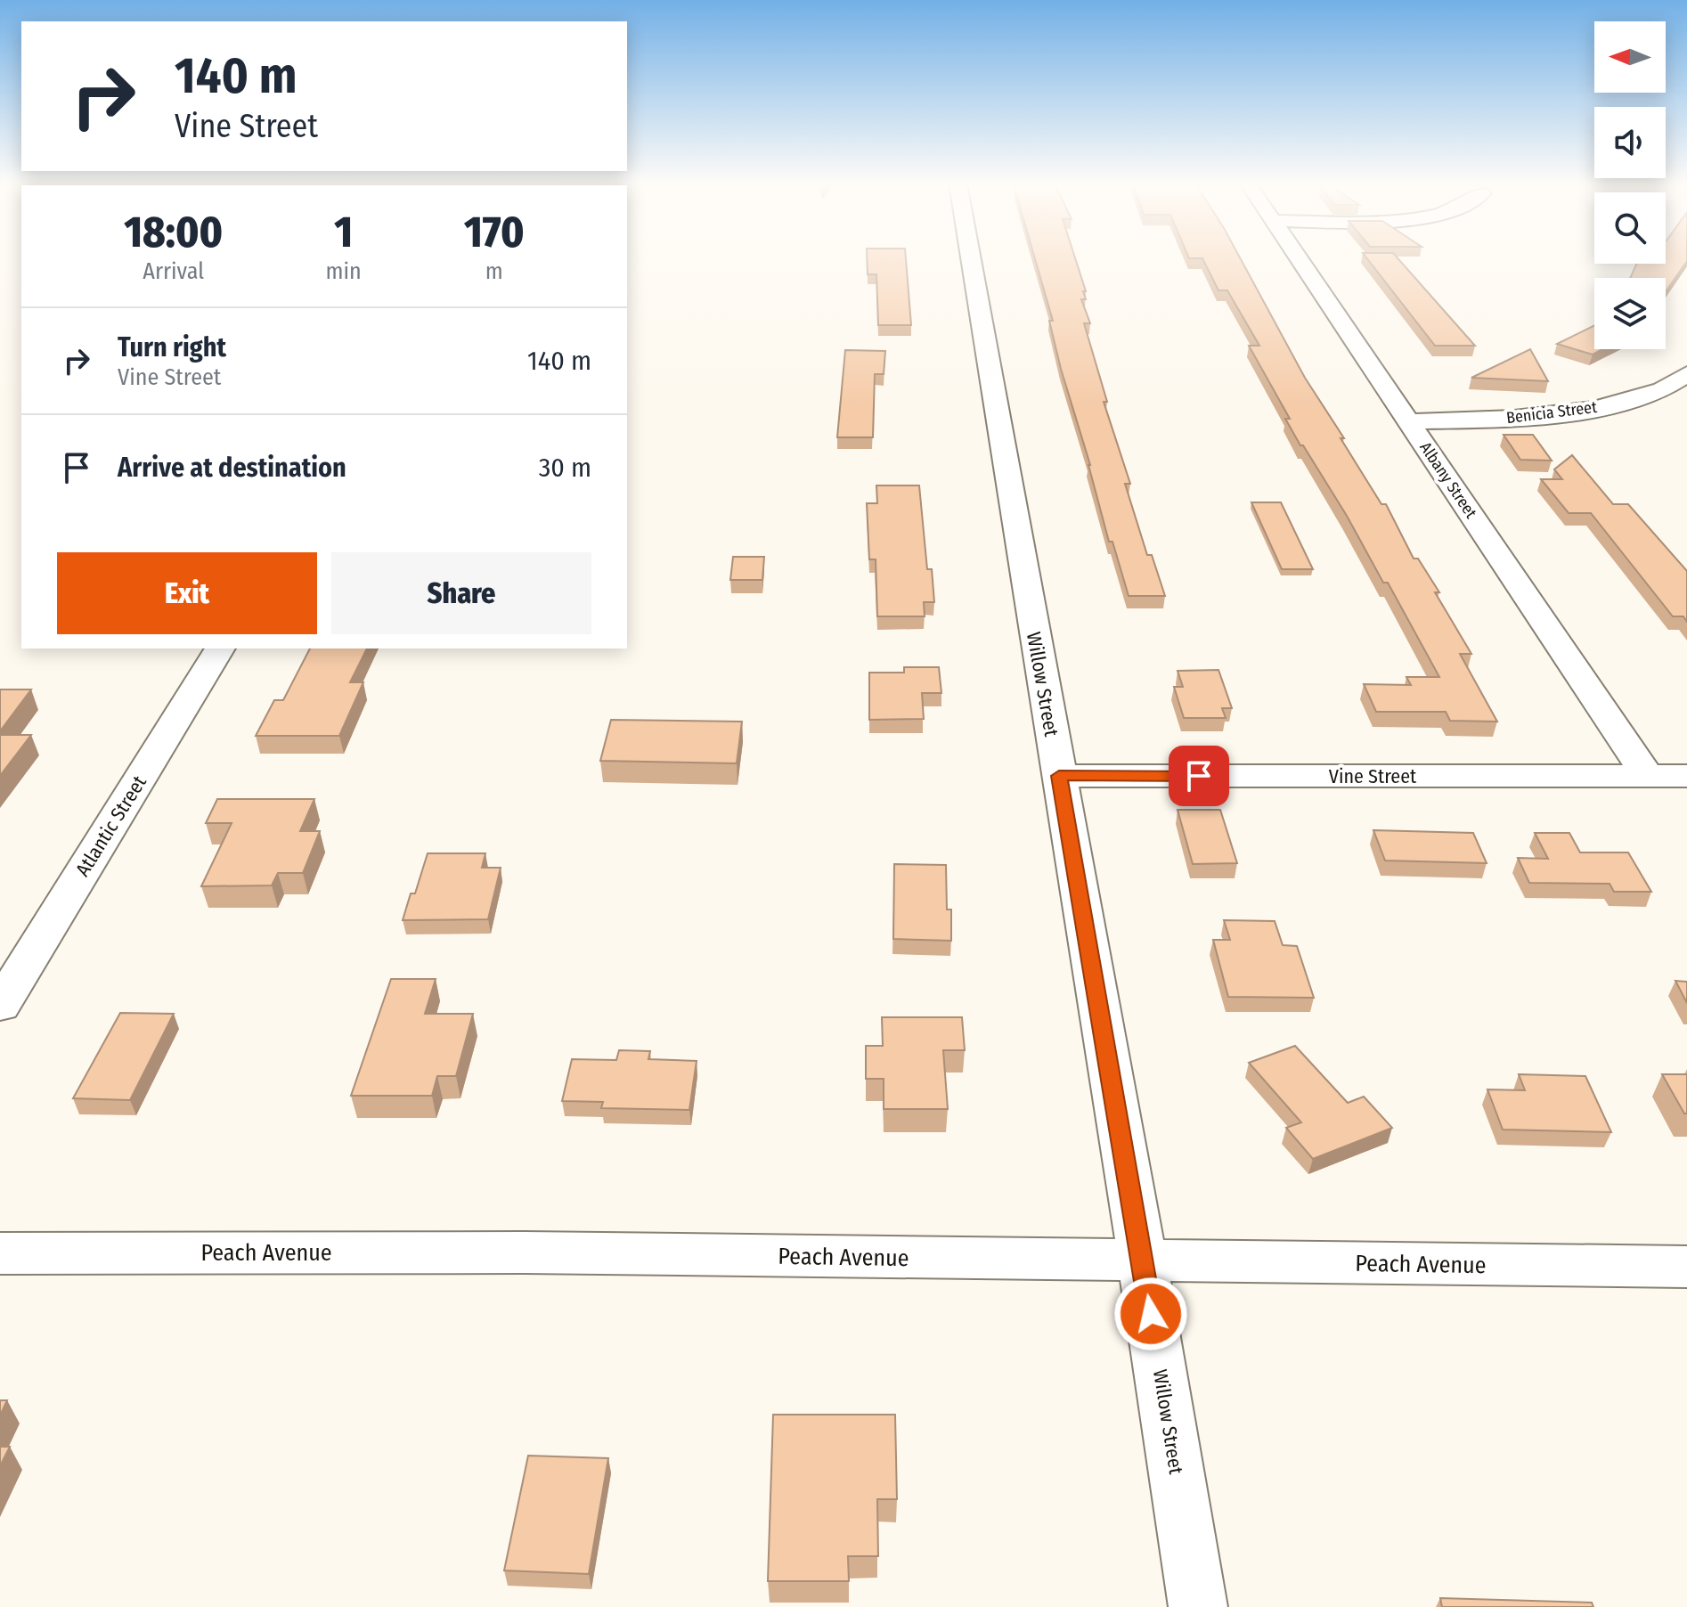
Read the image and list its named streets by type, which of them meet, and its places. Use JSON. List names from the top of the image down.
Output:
{
  "streets": {
    "street": [
      "Benicia Street",
      "Albany Street",
      "Willow Street",
      "Vine Street",
      "Atlantic Street",
      "Peach Avenue"
    ]
  },
  "crossings": [
    ["Benicia Street", "Albany Street"],
    ["Albany Street", "Vine Street"],
    ["Willow Street", "Vine Street"],
    ["Willow Street", "Peach Avenue"]
  ],
  "north": "left",
  "page": {
    "turn": ["140 m", "Vine Street"],
    "eta": [
      "18:00",
      "Arrival",
      "1",
      "min",
      "170",
      "m"
    ],
    "list": [
      {
        "name": "Turn right",
        "note": "Vine Street",
        "value": "140 m"
      },
      {
        "name": "Arrive at destination",
        "value": "30 m"
      }
    ],
    "buttons": ["Exit", "Share"]
  }
}
